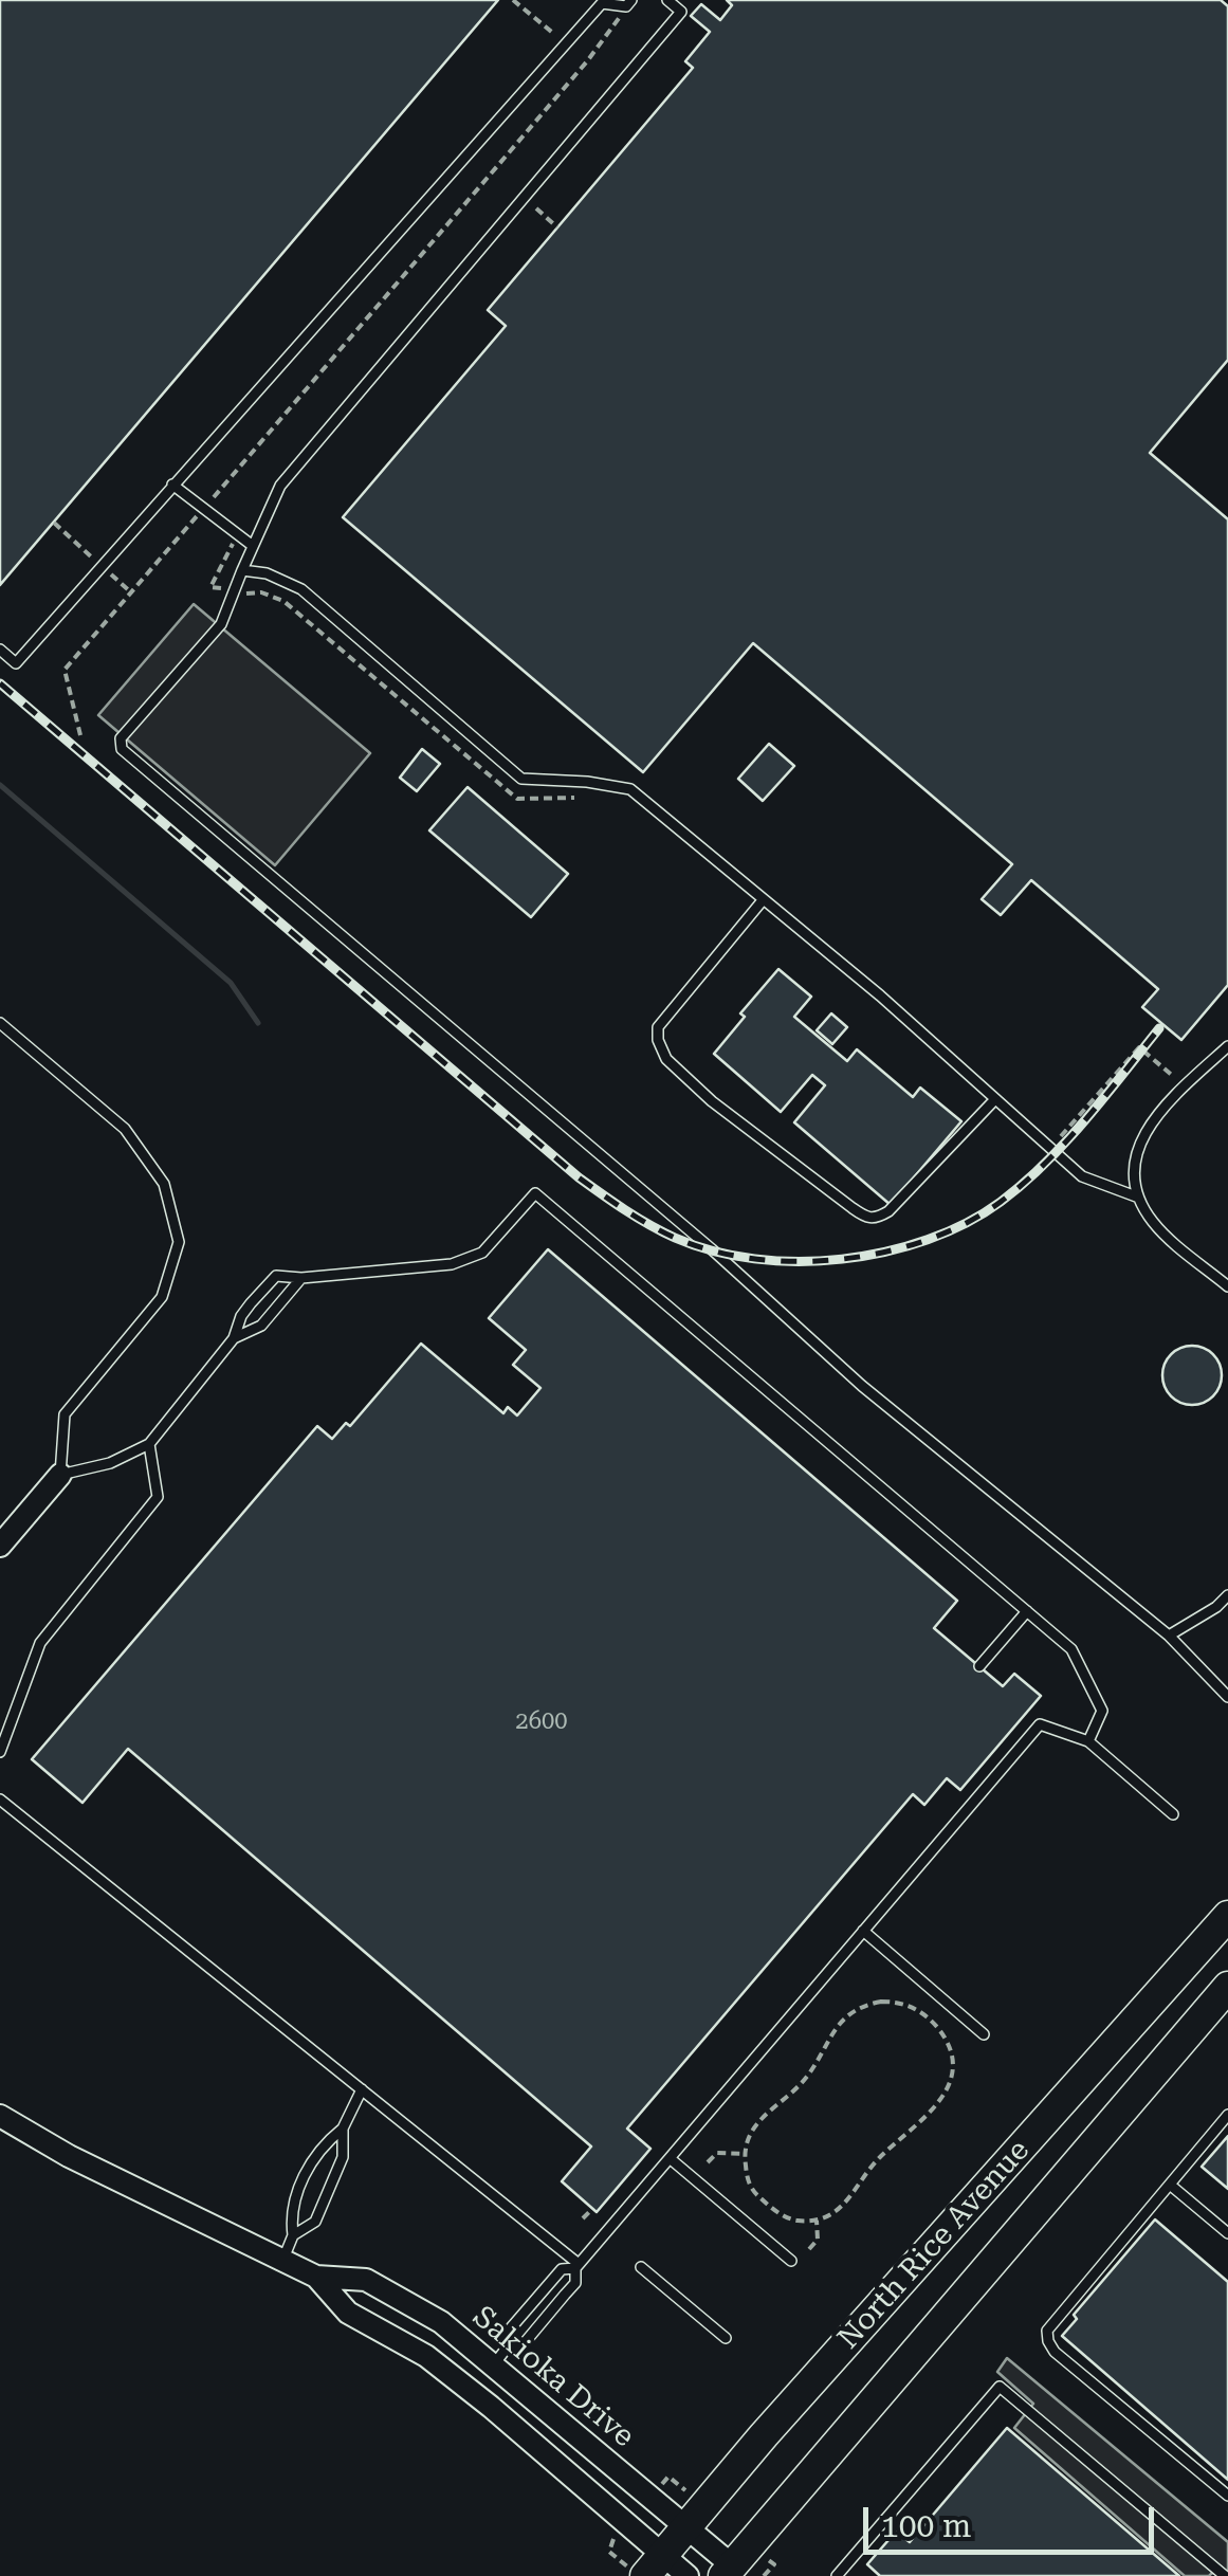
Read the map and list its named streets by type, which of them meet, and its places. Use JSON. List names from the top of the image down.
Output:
{
  "streets": {
    "highway": ["North Rice Avenue"],
    "street": ["Sakioka Drive"]
  },
  "crossings": [
    ["North Rice Avenue", "Sakioka Drive"]
  ],
  "house_numbers": ["2600"],
  "scale_bar": "100 m"
}
